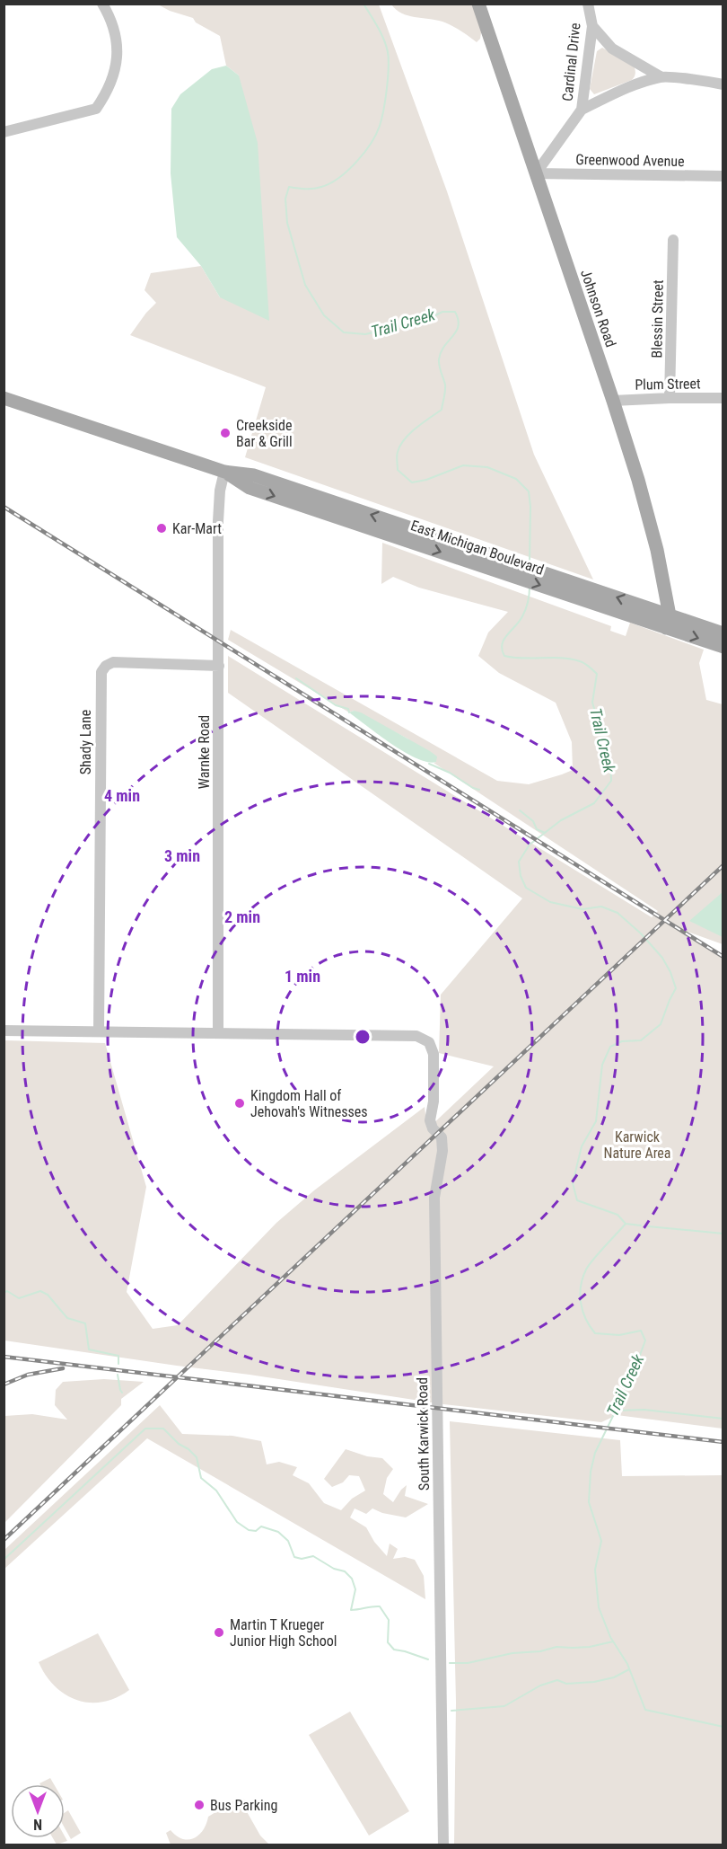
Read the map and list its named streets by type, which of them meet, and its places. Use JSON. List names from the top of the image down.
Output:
{
  "streets": {
    "main road": ["Johnson Road", "East Michigan Boulevard"],
    "street": [
      "Cardinal Drive",
      "Greenwood Avenue",
      "Blessin Street",
      "Plum Street",
      "Shady Lane",
      "Warnke Road",
      "South Karwick Road"
    ]
  },
  "crossings": [
    ["Cardinal Drive", "Greenwood Avenue"],
    ["Cardinal Drive", "Johnson Road"],
    ["Greenwood Avenue", "Johnson Road"],
    ["Johnson Road", "Plum Street"],
    ["Johnson Road", "East Michigan Boulevard"],
    ["Blessin Street", "Plum Street"],
    ["East Michigan Boulevard", "Warnke Road"],
    ["Shady Lane", "Warnke Road"],
    ["Warnke Road", "South Karwick Road"]
  ],
  "water": ["Trail Creek"],
  "parks": ["Karwick Nature Area"],
  "places": [
    "Creekside Bar & Grill",
    "Kar-Mart",
    "Kingdom Hall of Jehovah's Witnesses",
    "Martin T Krueger Junior High School",
    "Bus Parking"
  ],
  "north": "bottom",
  "rings": [
    "4 min",
    "3 min",
    "2 min",
    "1 min"
  ]
}
